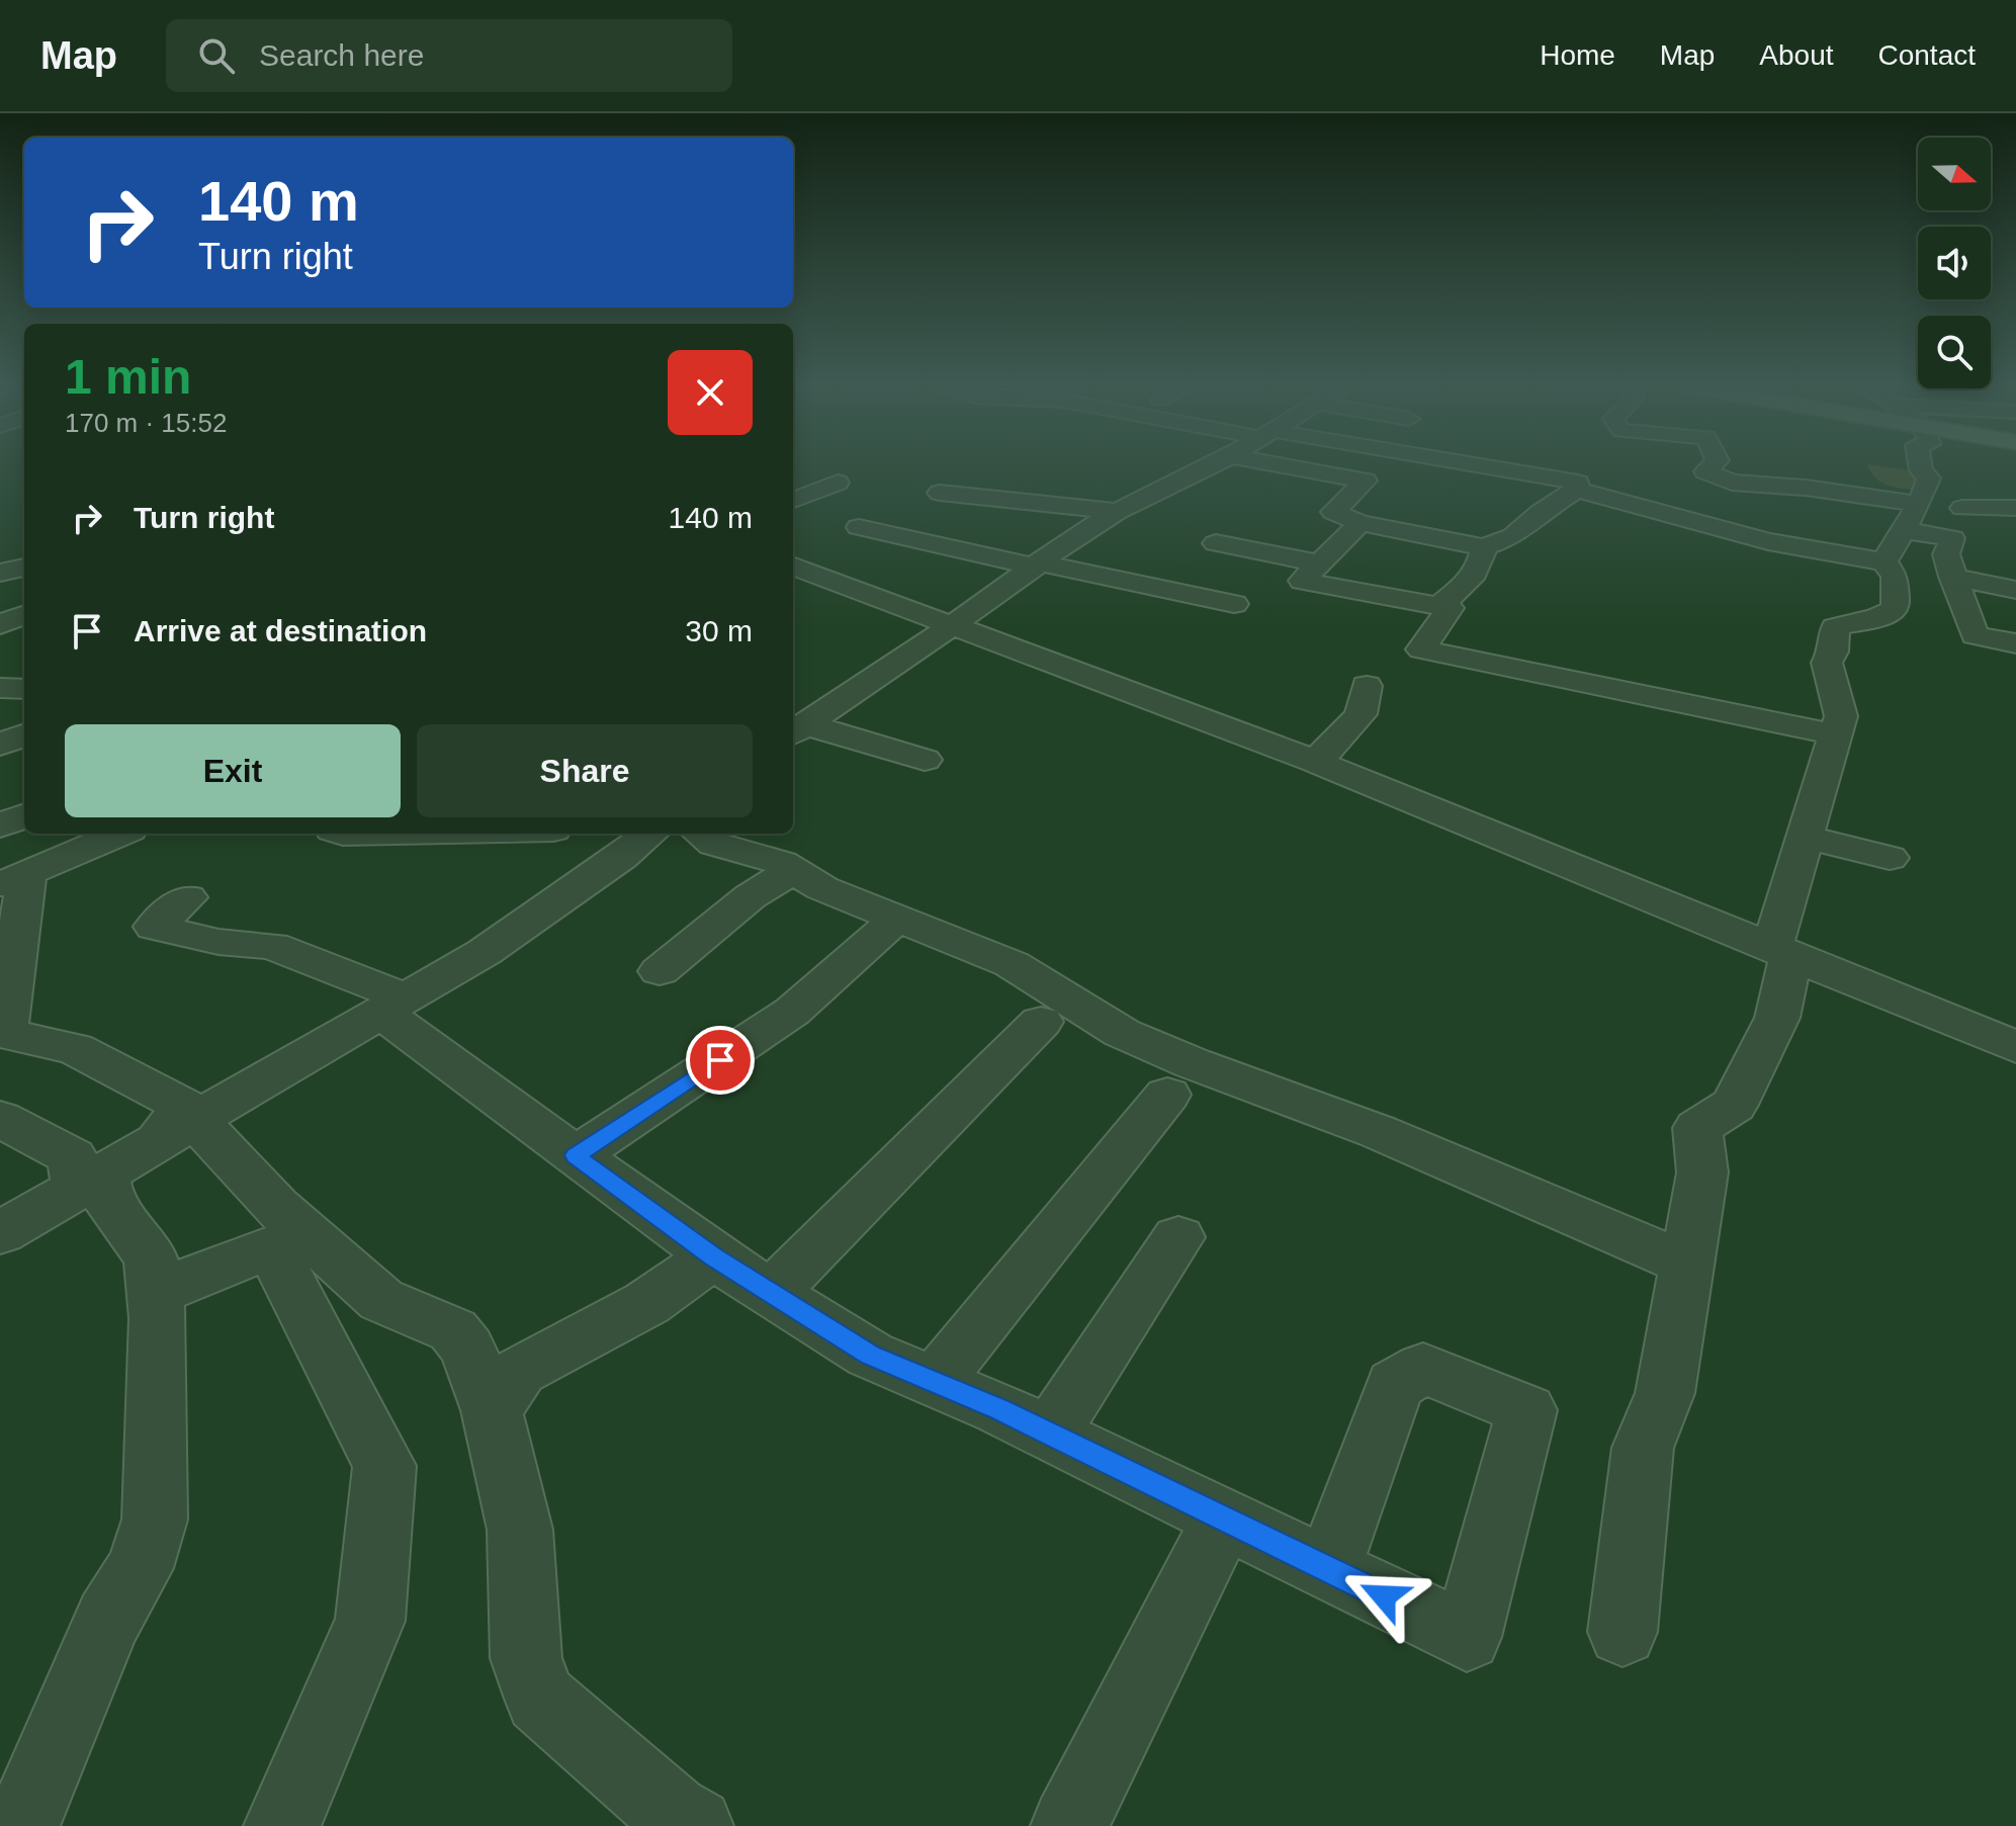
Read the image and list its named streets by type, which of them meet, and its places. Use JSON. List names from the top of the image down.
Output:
{
  "north": "right",
  "page": {
    "header": "Map",
    "search": "Search here",
    "nav": [
      "Home",
      "Map",
      "About",
      "Contact"
    ],
    "turn": ["140 m", "Turn right"],
    "heading": ["1 min", "170 m · 15:52"],
    "list": [
      {
        "name": "Turn right",
        "value": "140 m"
      },
      {
        "name": "Arrive at destination",
        "value": "30 m"
      }
    ],
    "buttons": ["Exit", "Share"]
  }
}
